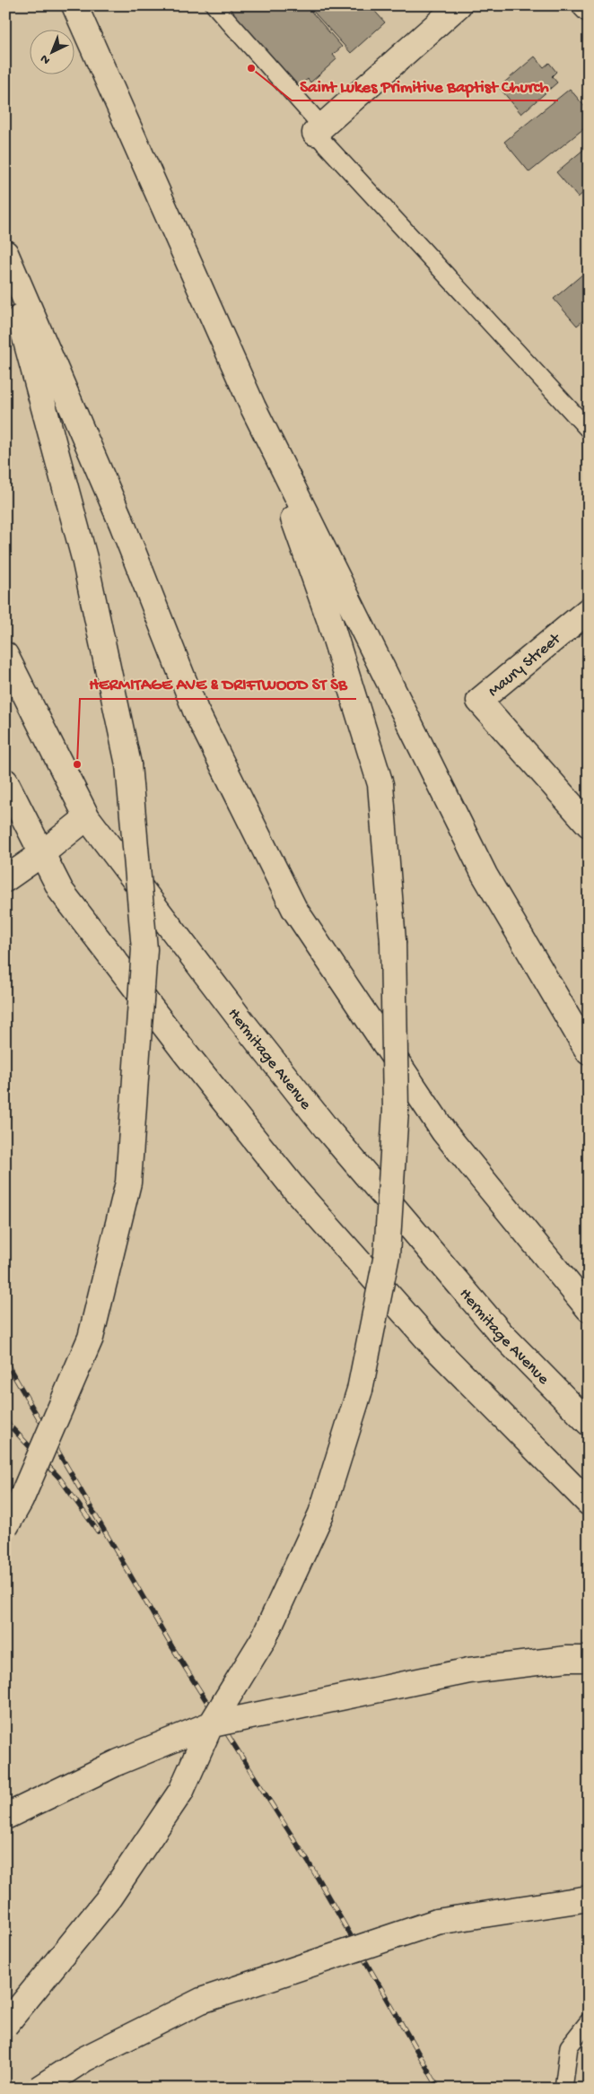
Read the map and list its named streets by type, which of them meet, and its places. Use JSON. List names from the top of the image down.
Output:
{
  "streets": {
    "main road": ["Maury Street", "Hermitage Avenue"]
  },
  "places": ["Saint Lukes Primitive Baptist Church", "HERMITAGE AVE & DRIFTWOOD ST SB"],
  "north": "bottom left"
}
